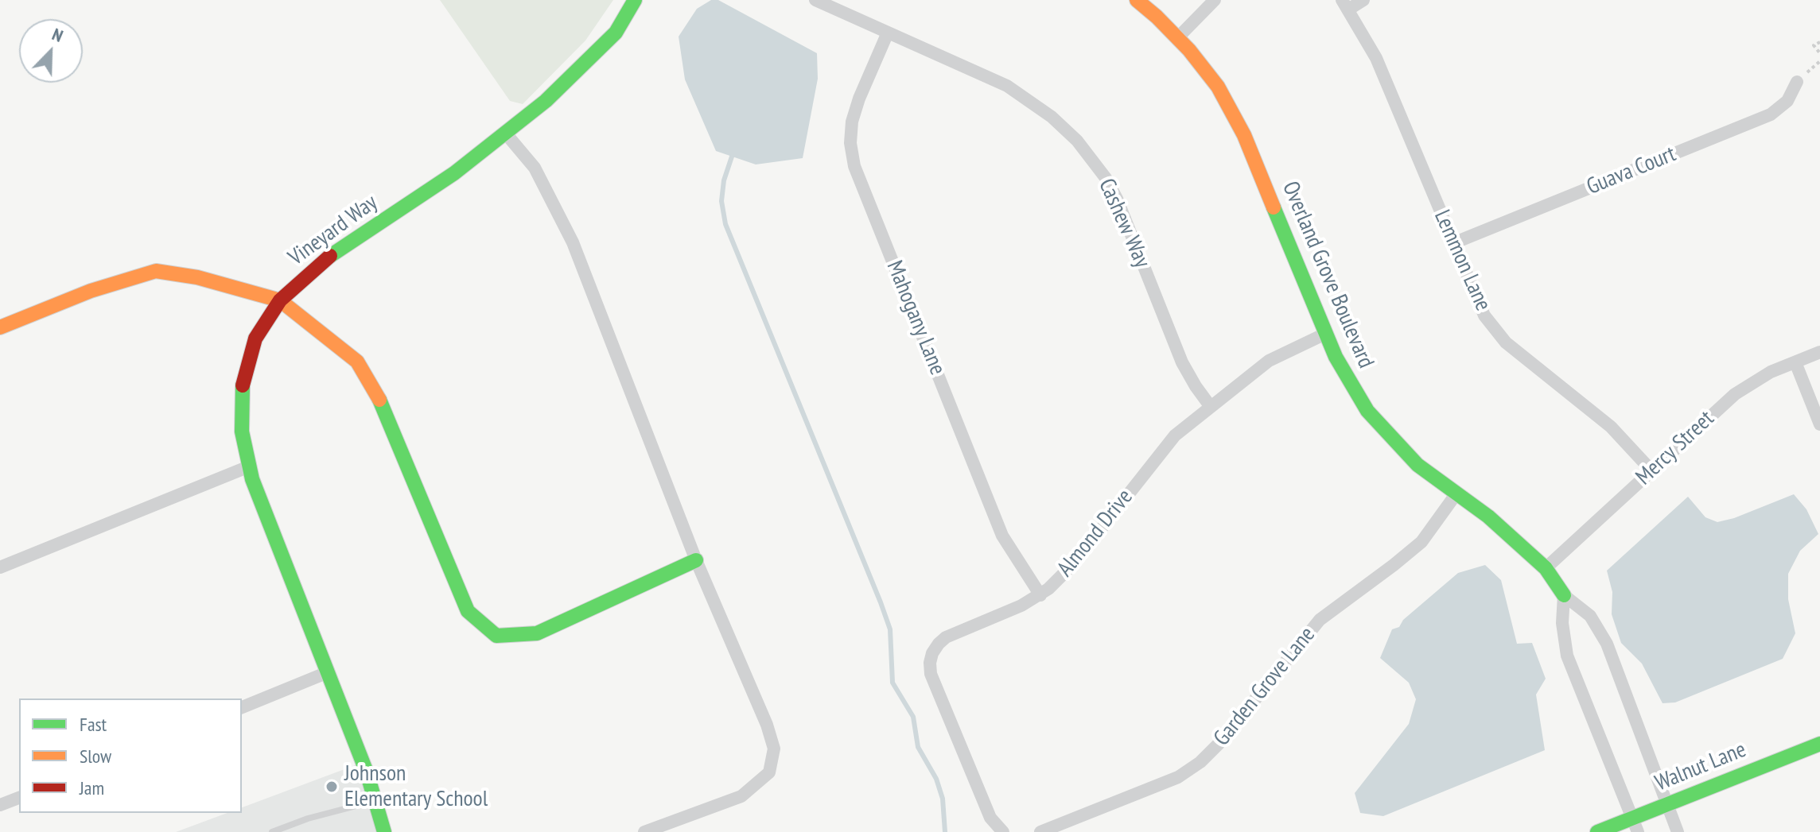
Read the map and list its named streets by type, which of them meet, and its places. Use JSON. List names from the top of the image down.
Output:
{
  "streets": {
    "street": [
      "Guava Court",
      "Cashew Way",
      "Vineyard Way",
      "Lemmon Lane",
      "Overland Grove Boulevard",
      "Mahogany Lane",
      "Mercy Street",
      "Almond Drive",
      "Garden Grove Lane",
      "Walnut Lane"
    ]
  },
  "crossings": [
    ["Guava Court", "Lemmon Lane"],
    ["Cashew Way", "Mahogany Lane"],
    ["Cashew Way", "Almond Drive"],
    ["Lemmon Lane", "Mercy Street"],
    ["Overland Grove Boulevard", "Mercy Street"],
    ["Overland Grove Boulevard", "Almond Drive"],
    ["Overland Grove Boulevard", "Garden Grove Lane"],
    ["Overland Grove Boulevard", "Walnut Lane"],
    ["Mahogany Lane", "Almond Drive"]
  ],
  "places": ["Johnson Elementary School"],
  "legend": ["Fast", "Slow", "Jam"],
  "north": "top right"
}
